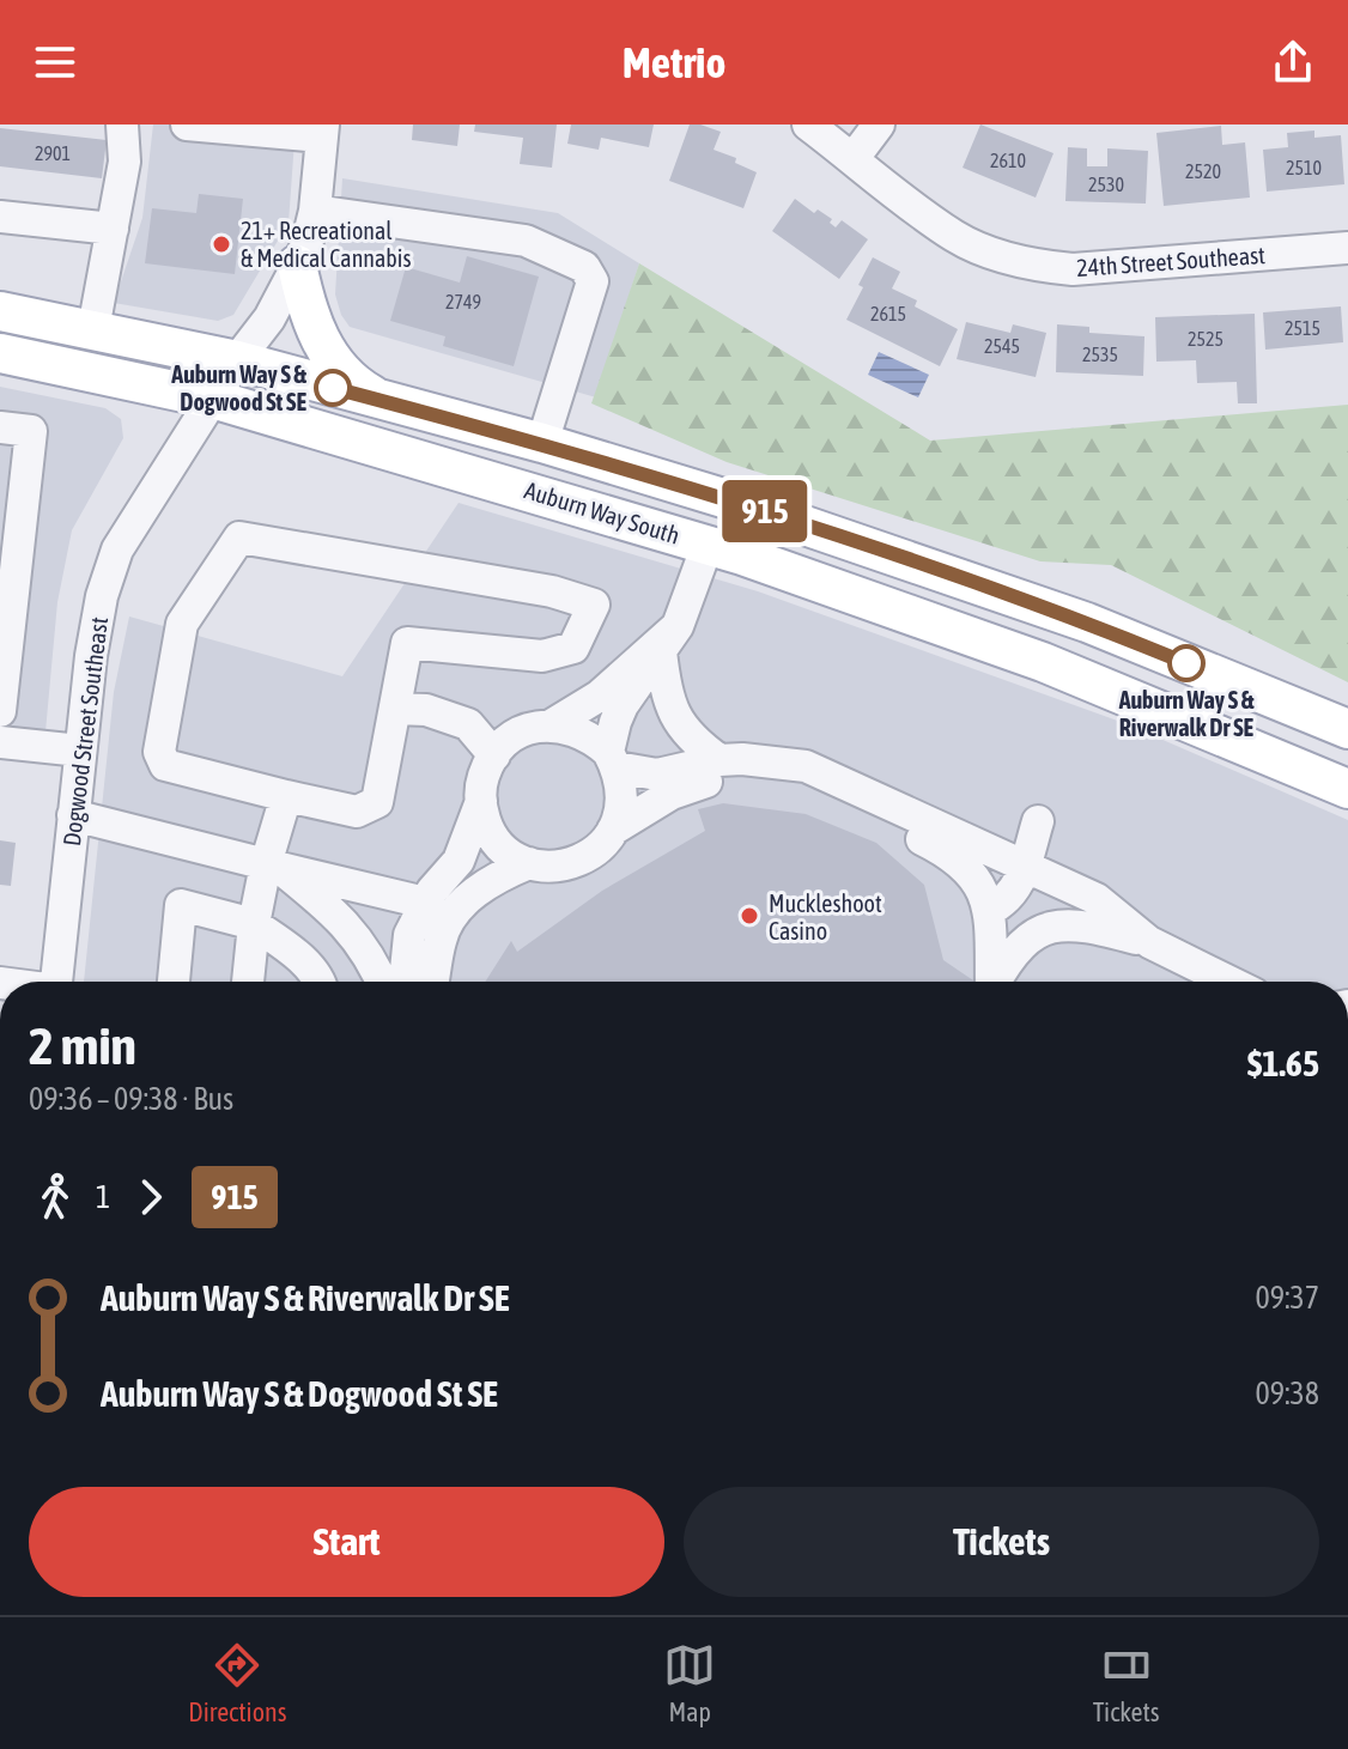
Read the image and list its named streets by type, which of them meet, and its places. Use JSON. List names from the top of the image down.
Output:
{
  "streets": {
    "main road": ["Auburn Way South"],
    "street": ["24th Street Southeast", "Dogwood Street Southeast"]
  },
  "crossings": [
    ["Auburn Way South", "Dogwood Street Southeast"]
  ],
  "places": [
    "21+ Recreational & Medical Cannabis",
    "Auburn Way S & Dogwood St SE",
    "Auburn Way S & Riverwalk Dr SE",
    "Muckleshoot Casino"
  ],
  "lines": ["bus line 915"],
  "house_numbers": [
    "2901",
    "2610",
    "2510",
    "2520",
    "2530",
    "2749",
    "2615",
    "2515",
    "2525",
    "2545",
    "2535"
  ],
  "page": {
    "header": "Metrio",
    "on_map": "915",
    "heading": ["2 min", "09:36 – 09:38 · Bus", "$1.65"],
    "legs": ["1", "915"],
    "list": [
      {
        "name": "Auburn Way S & Riverwalk Dr SE",
        "value": "09:37"
      },
      {
        "name": "Auburn Way S & Dogwood St SE",
        "value": "09:38"
      }
    ],
    "buttons": ["Start", "Tickets"],
    "tabs": ["Directions", "Map", "Tickets"]
  }
}
